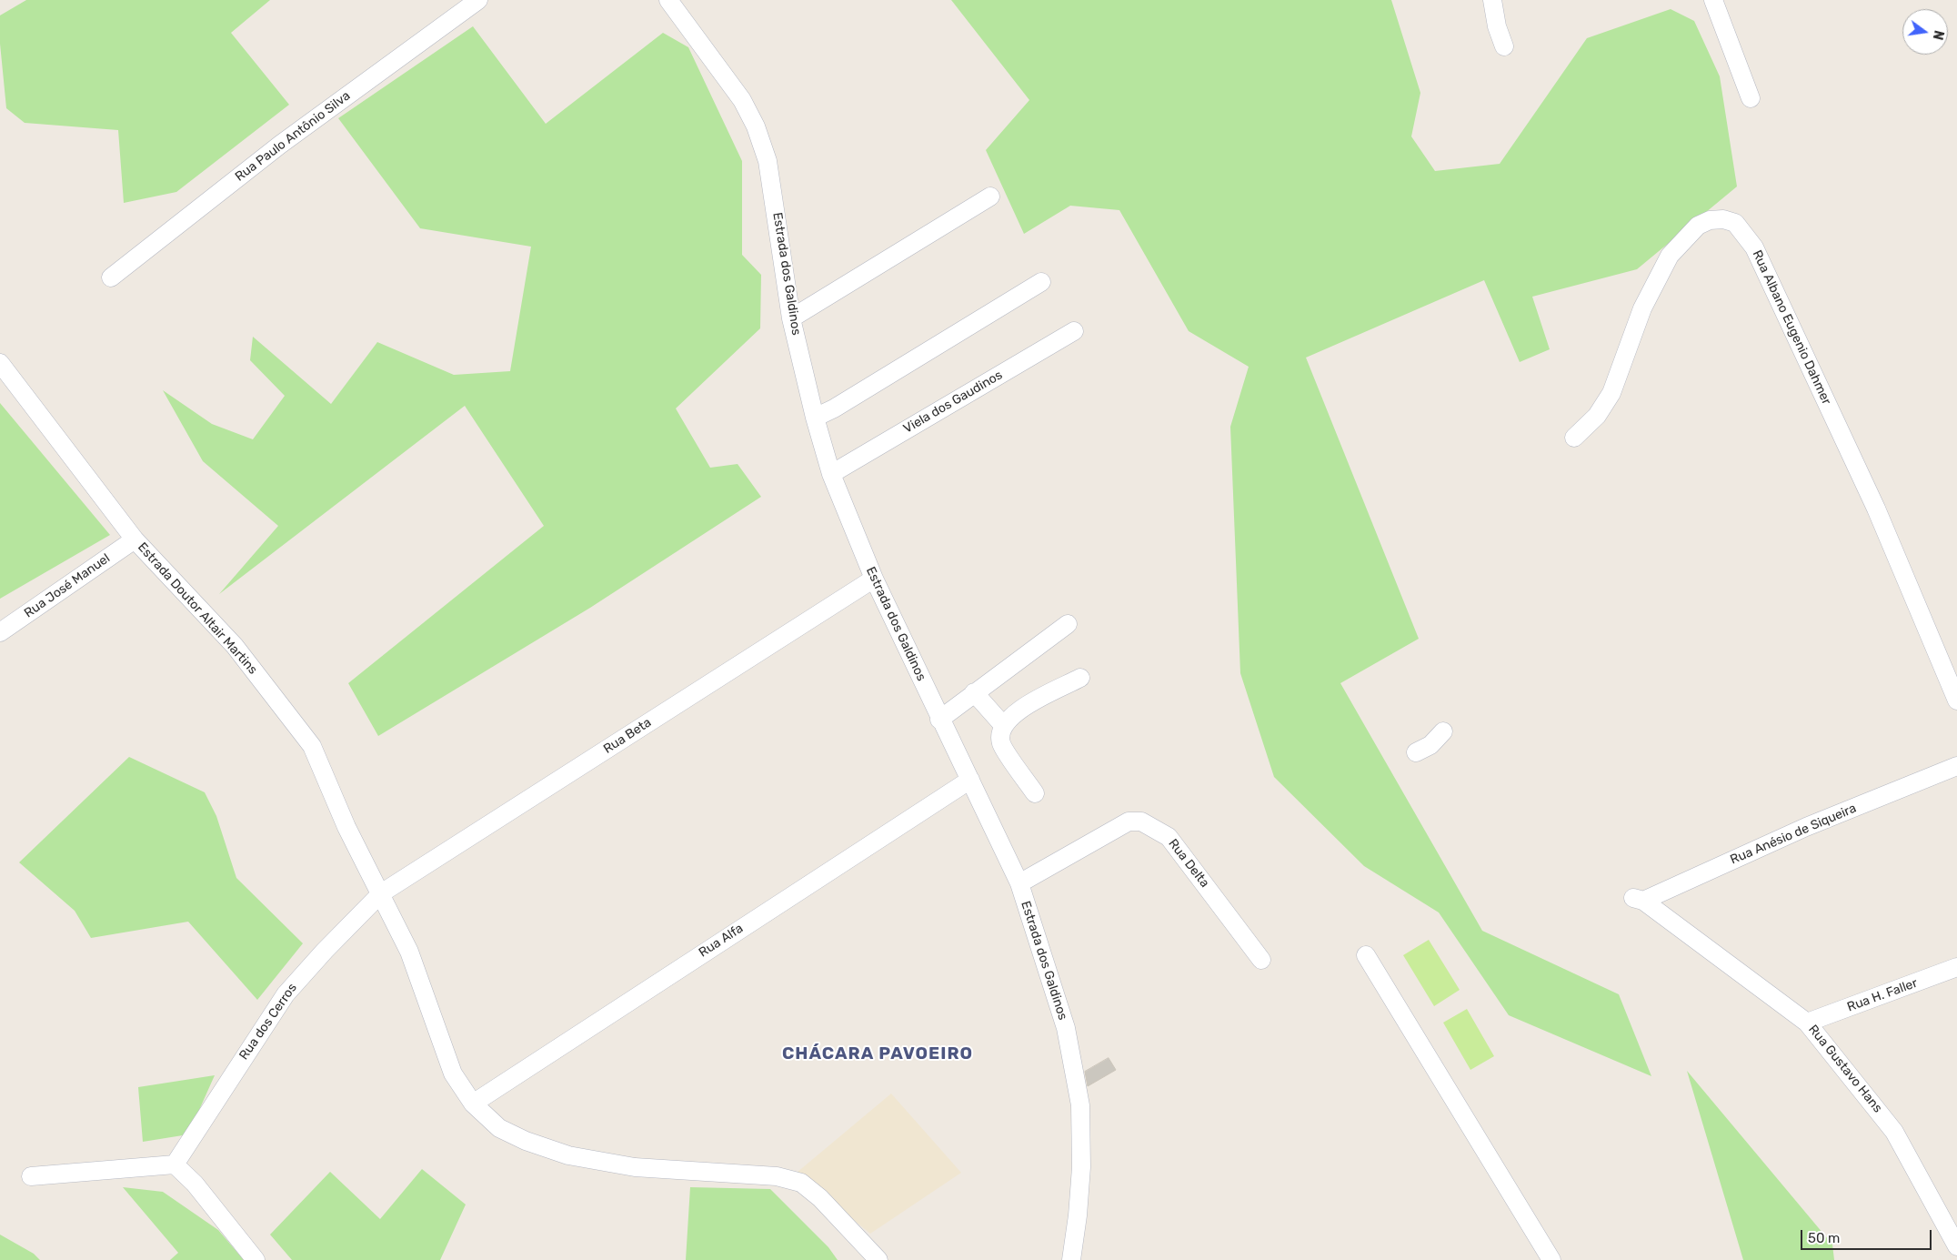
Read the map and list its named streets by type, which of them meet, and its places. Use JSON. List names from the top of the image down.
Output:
{
  "streets": {
    "street": [
      "Rua Paulo Antônio Silva",
      "Estrada dos Galdinos",
      "Rua Albano Eugenio Dahmer",
      "Viela dos Gaudinos",
      "Rua José Manuel",
      "Estrada Doutor Altair Martins",
      "Rua Beta",
      "Rua Anésio de Siqueira",
      "Rua Delta",
      "Rua Alfa",
      "Rua H. Faller",
      "Rua dos Cerros",
      "Rua Gustavo Hans"
    ]
  },
  "crossings": [
    ["Estrada dos Galdinos", "Viela dos Gaudinos"],
    ["Estrada dos Galdinos", "Rua Beta"],
    ["Estrada dos Galdinos", "Rua Delta"],
    ["Estrada dos Galdinos", "Rua Alfa"],
    ["Rua José Manuel", "Estrada Doutor Altair Martins"],
    ["Estrada Doutor Altair Martins", "Rua Beta"],
    ["Estrada Doutor Altair Martins", "Rua Alfa"],
    ["Estrada Doutor Altair Martins", "Rua dos Cerros"],
    ["Rua Beta", "Rua dos Cerros"],
    ["Rua Anésio de Siqueira", "Rua Gustavo Hans"],
    ["Rua H. Faller", "Rua Gustavo Hans"]
  ],
  "districts": ["CHÁCARA PAVOEIRO"],
  "scale_bar": "50 m",
  "north": "right"
}
